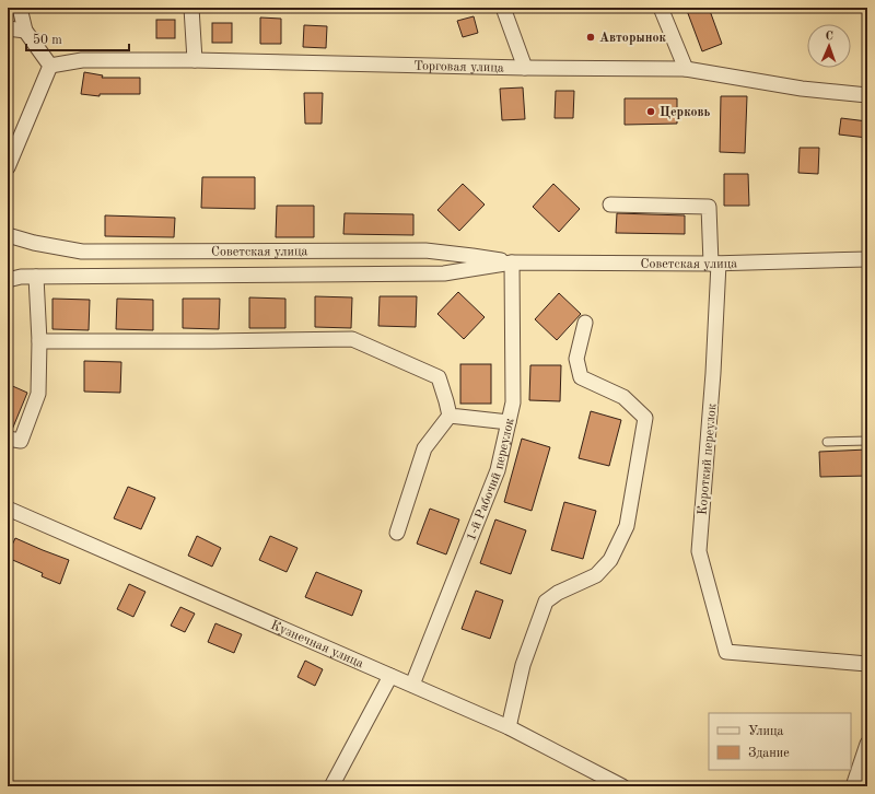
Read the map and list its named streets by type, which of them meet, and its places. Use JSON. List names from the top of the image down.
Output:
{
  "streets": {
    "street": [
      "Торговая улица",
      "Советская улица",
      "Короткий переулок",
      "1-й Рабочий переулок",
      "Кузнечная улица"
    ]
  },
  "crossings": [
    ["Советская улица", "Короткий переулок"],
    ["Советская улица", "1-й Рабочий переулок"],
    ["1-й Рабочий переулок", "Кузнечная улица"]
  ],
  "places": ["Авторынок", "Церковь"],
  "legend": ["Улица", "Здание"],
  "scale_bar": "50 m",
  "north": "top"
}
